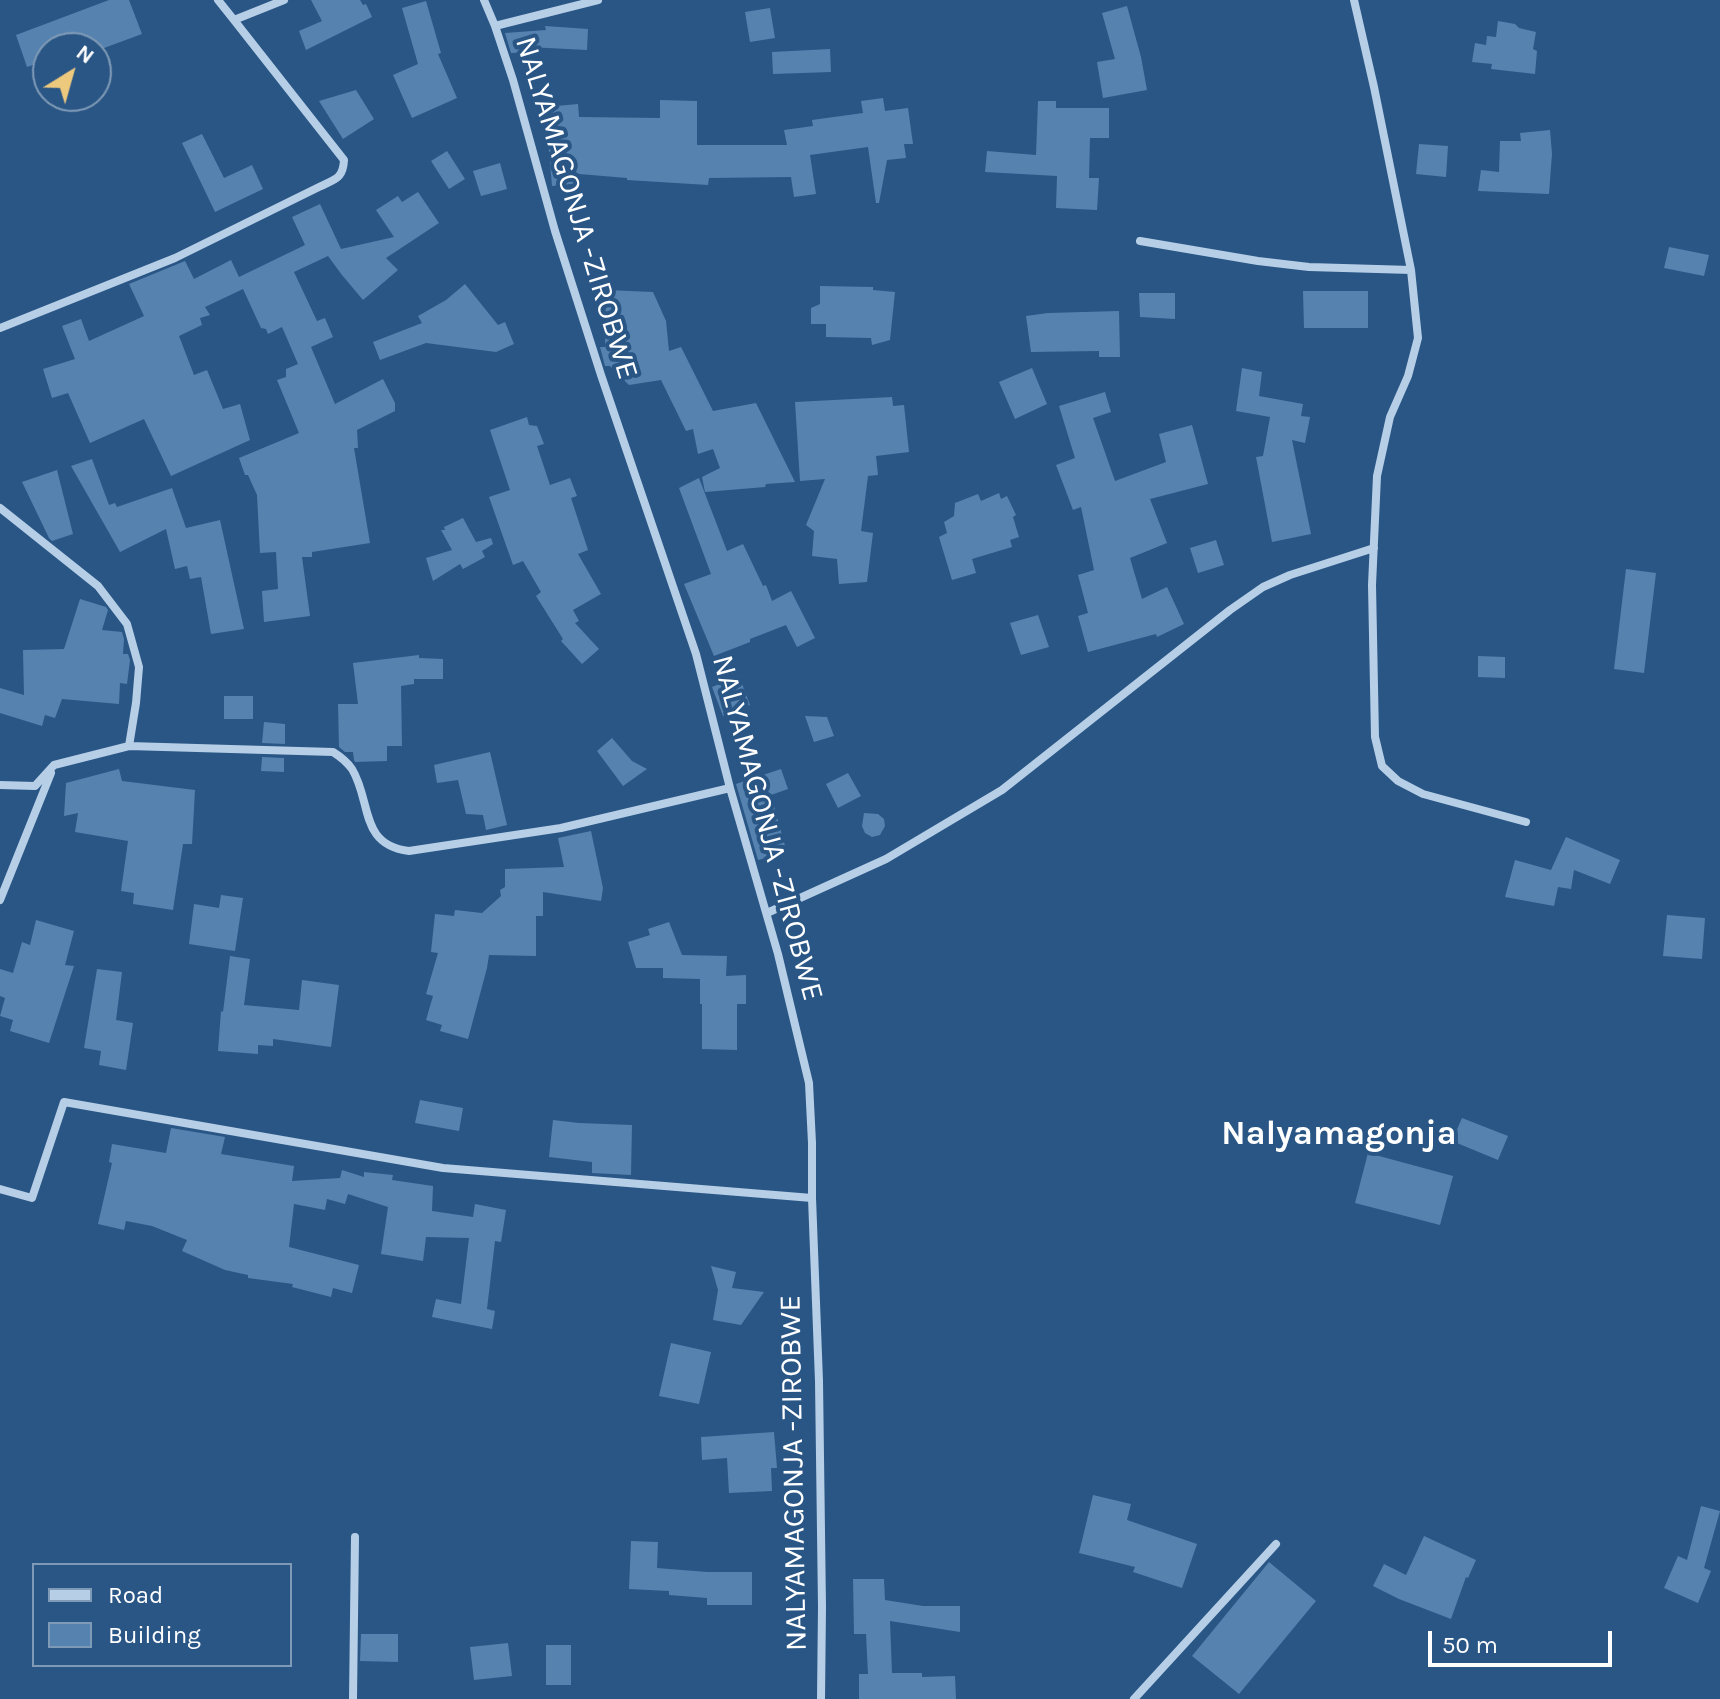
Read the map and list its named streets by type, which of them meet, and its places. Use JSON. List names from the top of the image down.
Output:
{
  "streets": {
    "street": ["NALYAMAGONJA -ZIROBWE"]
  },
  "districts": ["Nalyamagonja"],
  "legend": ["Road", "Building"],
  "scale_bar": "50 m",
  "north": "top right"
}
